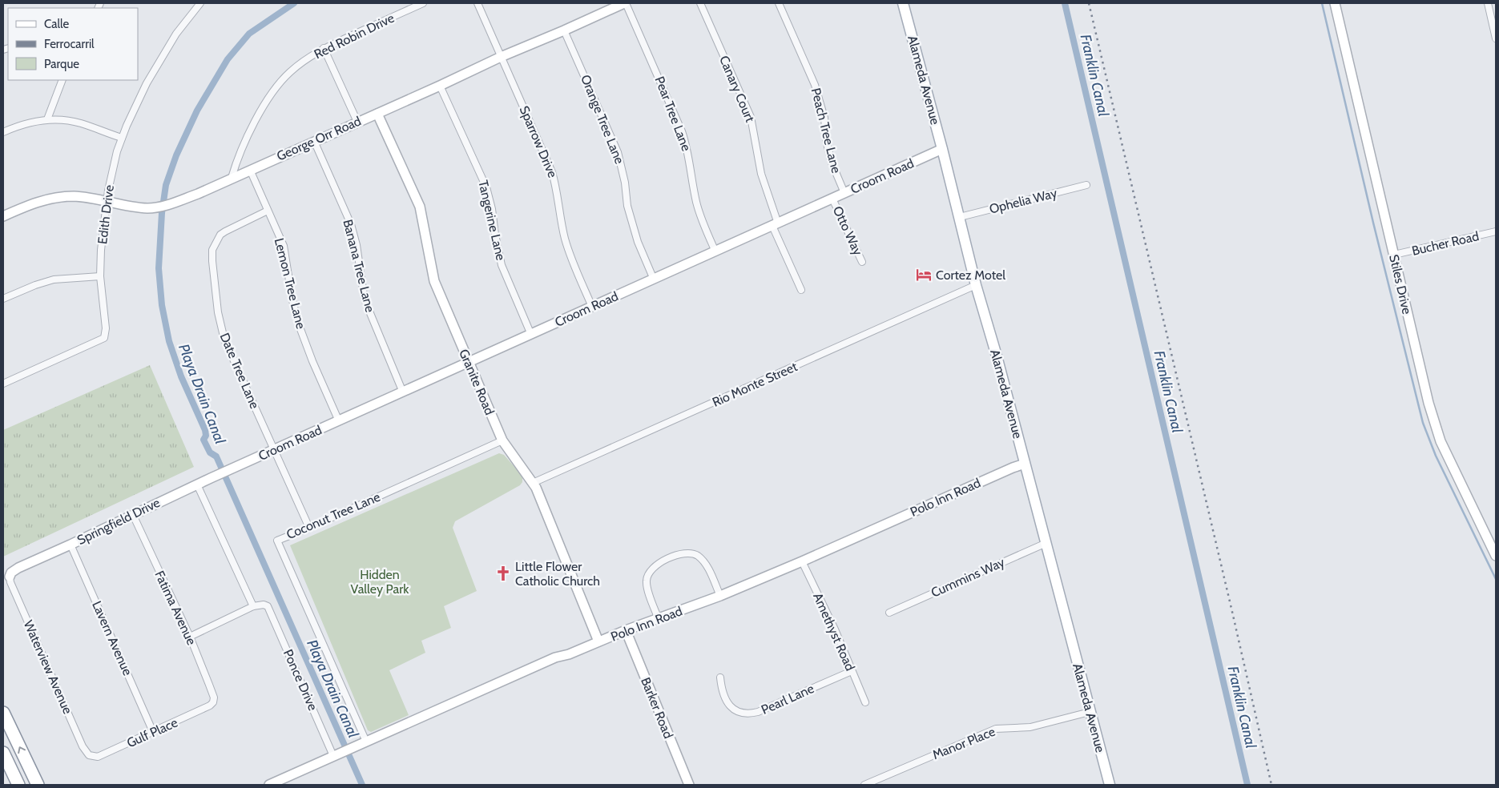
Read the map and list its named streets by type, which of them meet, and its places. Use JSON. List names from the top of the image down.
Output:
{
  "streets": {
    "main road": ["Alameda Avenue"],
    "street": [
      "Red Robin Drive",
      "Canary Court",
      "Pear Tree Lane",
      "Orange Tree Lane",
      "Peach Tree Lane",
      "George Orr Road",
      "Sparrow Drive",
      "Croom Road",
      "Ophelia Way",
      "Edith Drive",
      "Tangerine Lane",
      "Otto Way",
      "Bucher Road",
      "Banana Tree Lane",
      "Lemon Tree Lane",
      "Stiles Drive",
      "Date Tree Lane",
      "Granite Road",
      "Rio Monte Street",
      "Polo Inn Road",
      "Coconut Tree Lane",
      "Springfield Drive",
      "Cummins Way",
      "Fatima Avenue",
      "Amethyst Road",
      "Lavern Avenue",
      "Waterview Avenue",
      "Ponce Drive",
      "Pearl Lane",
      "Barker Road",
      "Gulf Place",
      "Manor Place"
    ]
  },
  "crossings": [
    ["Red Robin Drive", "George Orr Road"],
    ["Alameda Avenue", "Croom Road"],
    ["Alameda Avenue", "Ophelia Way"],
    ["Alameda Avenue", "Rio Monte Street"],
    ["Alameda Avenue", "Polo Inn Road"],
    ["Alameda Avenue", "Cummins Way"],
    ["Alameda Avenue", "Manor Place"],
    ["Canary Court", "Croom Road"],
    ["Pear Tree Lane", "George Orr Road"],
    ["Pear Tree Lane", "Croom Road"],
    ["Orange Tree Lane", "George Orr Road"],
    ["Orange Tree Lane", "Croom Road"],
    ["Peach Tree Lane", "Croom Road"],
    ["George Orr Road", "Sparrow Drive"],
    ["George Orr Road", "Edith Drive"],
    ["George Orr Road", "Tangerine Lane"],
    ["George Orr Road", "Banana Tree Lane"],
    ["George Orr Road", "Lemon Tree Lane"],
    ["George Orr Road", "Granite Road"],
    ["Sparrow Drive", "Croom Road"],
    ["Croom Road", "Tangerine Lane"],
    ["Croom Road", "Otto Way"],
    ["Croom Road", "Banana Tree Lane"],
    ["Croom Road", "Lemon Tree Lane"],
    ["Croom Road", "Date Tree Lane"],
    ["Croom Road", "Granite Road"],
    ["Croom Road", "Springfield Drive"],
    ["Bucher Road", "Stiles Drive"],
    ["Lemon Tree Lane", "Date Tree Lane"],
    ["Date Tree Lane", "Coconut Tree Lane"],
    ["Granite Road", "Rio Monte Street"],
    ["Granite Road", "Polo Inn Road"],
    ["Granite Road", "Coconut Tree Lane"],
    ["Polo Inn Road", "Coconut Tree Lane"],
    ["Polo Inn Road", "Amethyst Road"],
    ["Polo Inn Road", "Ponce Drive"],
    ["Polo Inn Road", "Barker Road"],
    ["Springfield Drive", "Fatima Avenue"],
    ["Springfield Drive", "Lavern Avenue"],
    ["Springfield Drive", "Waterview Avenue"],
    ["Fatima Avenue", "Gulf Place"],
    ["Amethyst Road", "Pearl Lane"],
    ["Lavern Avenue", "Gulf Place"],
    ["Waterview Avenue", "Gulf Place"]
  ],
  "water": ["Franklin Canal", "Playa Drain Canal"],
  "parks": ["Hidden Valley Park"],
  "places": {
    "hotel": ["Cortez Motel"],
    "church": ["Little Flower Catholic Church"]
  },
  "legend": ["Calle", "Ferrocarril", "Parque"]
}
